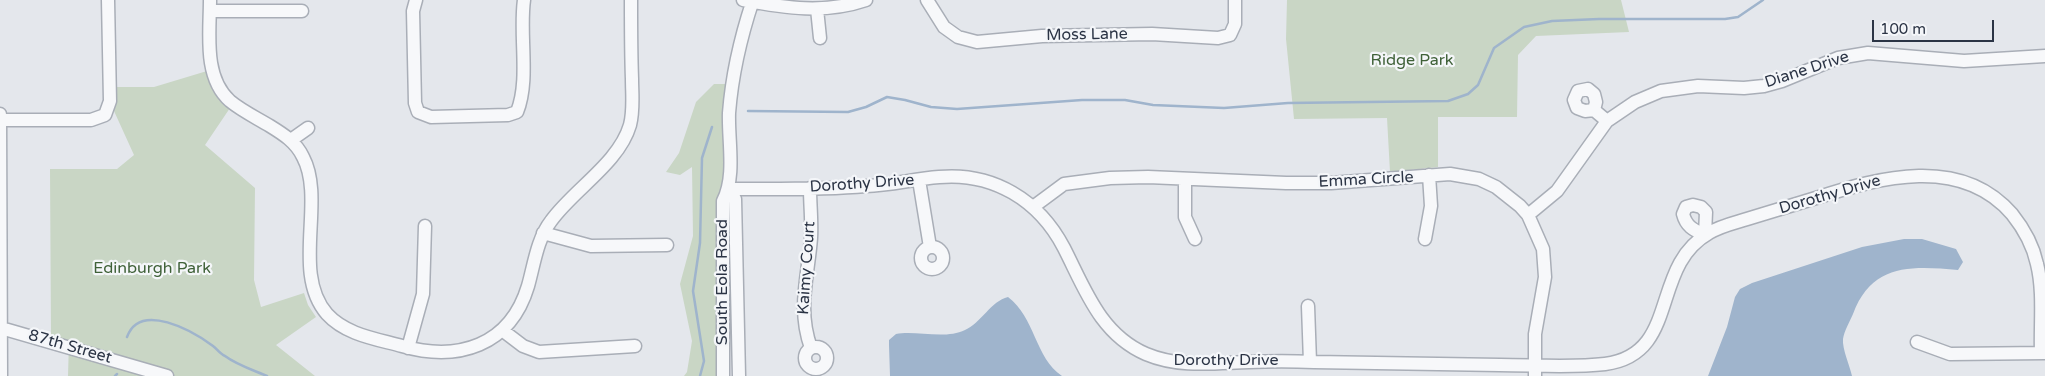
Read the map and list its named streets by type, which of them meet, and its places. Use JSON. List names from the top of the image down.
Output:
{
  "streets": {
    "street": [
      "Moss Lane",
      "Diane Drive",
      "Emma Circle",
      "Dorothy Drive",
      "Kaimy Court",
      "South Eola Road",
      "87th Street"
    ]
  },
  "crossings": [
    ["Diane Drive", "Emma Circle"],
    ["Emma Circle", "Dorothy Drive"],
    ["Dorothy Drive", "Kaimy Court"],
    ["Dorothy Drive", "South Eola Road"]
  ],
  "parks": ["Ridge Park", "Edinburgh Park"],
  "scale_bar": "100 m"
}
